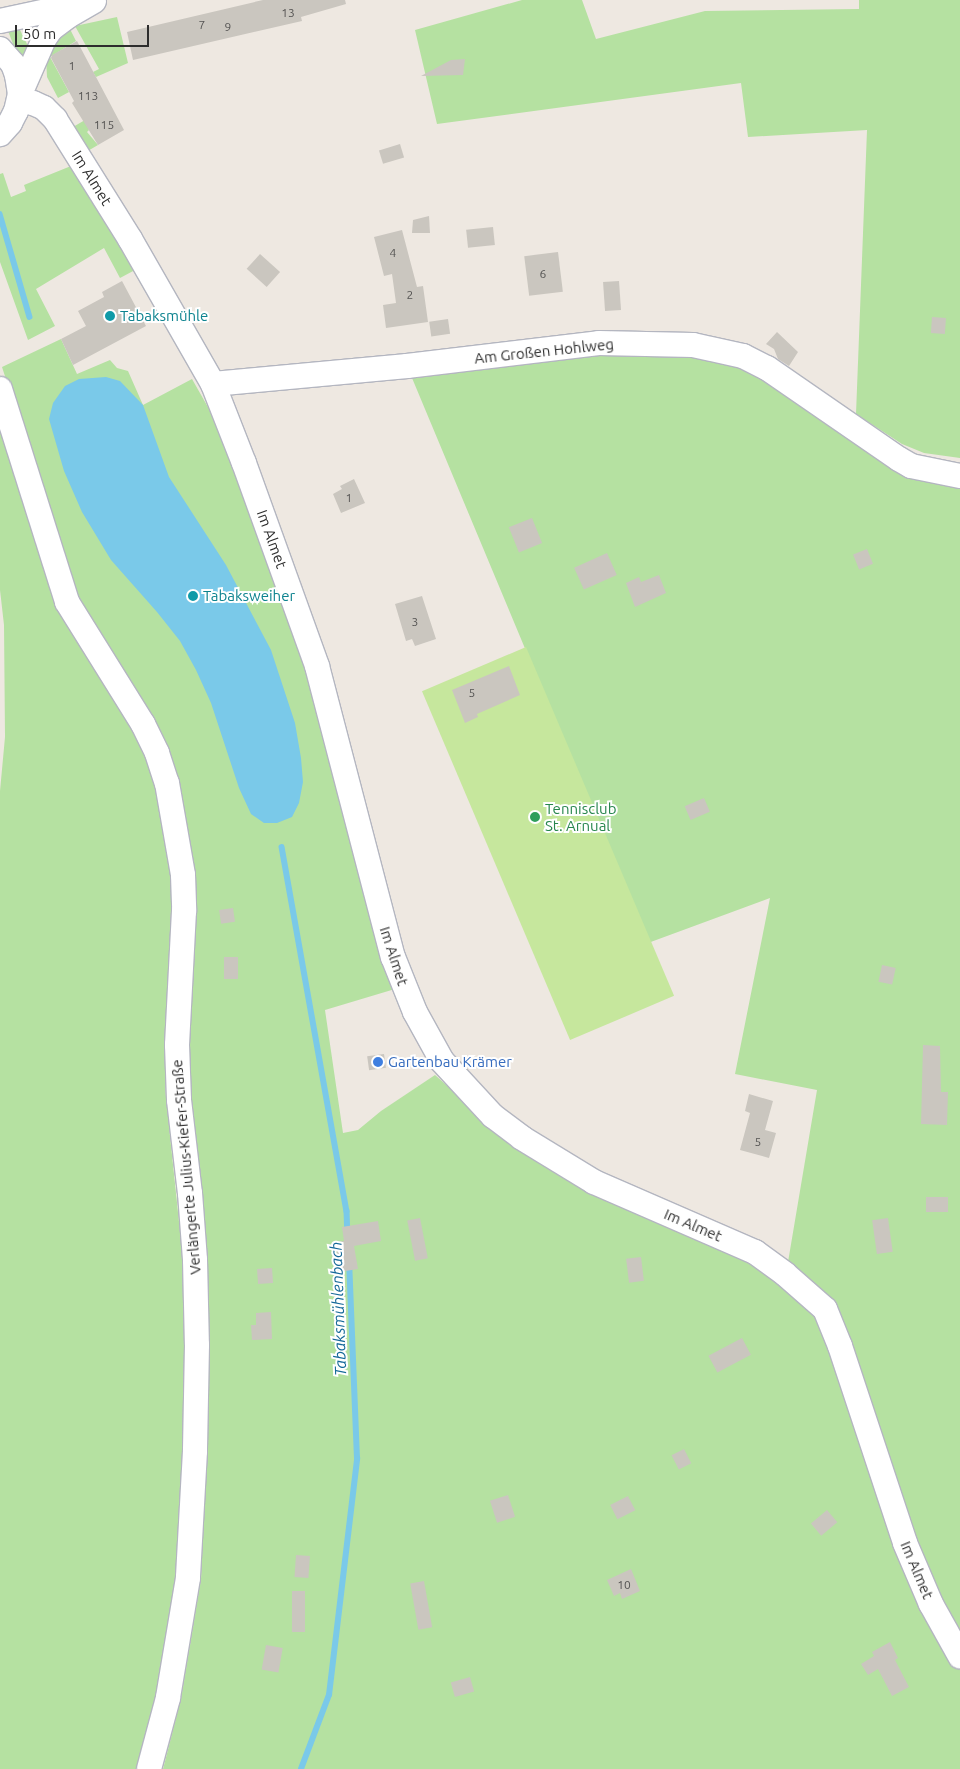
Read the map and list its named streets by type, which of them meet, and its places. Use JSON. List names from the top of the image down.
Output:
{
  "streets": {
    "street": ["Im Almet", "Am Großen Hohlweg", "Verlängerte Julius-Kiefer-Straße"]
  },
  "crossings": [
    ["Im Almet", "Am Großen Hohlweg"]
  ],
  "water": ["Tabaksmühlenbach"],
  "places": [
    "Tabaksmühle",
    "Tabaksweiher",
    "Tennisclub St. Arnual",
    "Gartenbau Krämer"
  ],
  "house_numbers": [
    "13",
    "7",
    "9",
    "1",
    "113",
    "115",
    "4",
    "6",
    "2",
    "1",
    "3",
    "5",
    "5",
    "10"
  ],
  "scale_bar": "50 m"
}
